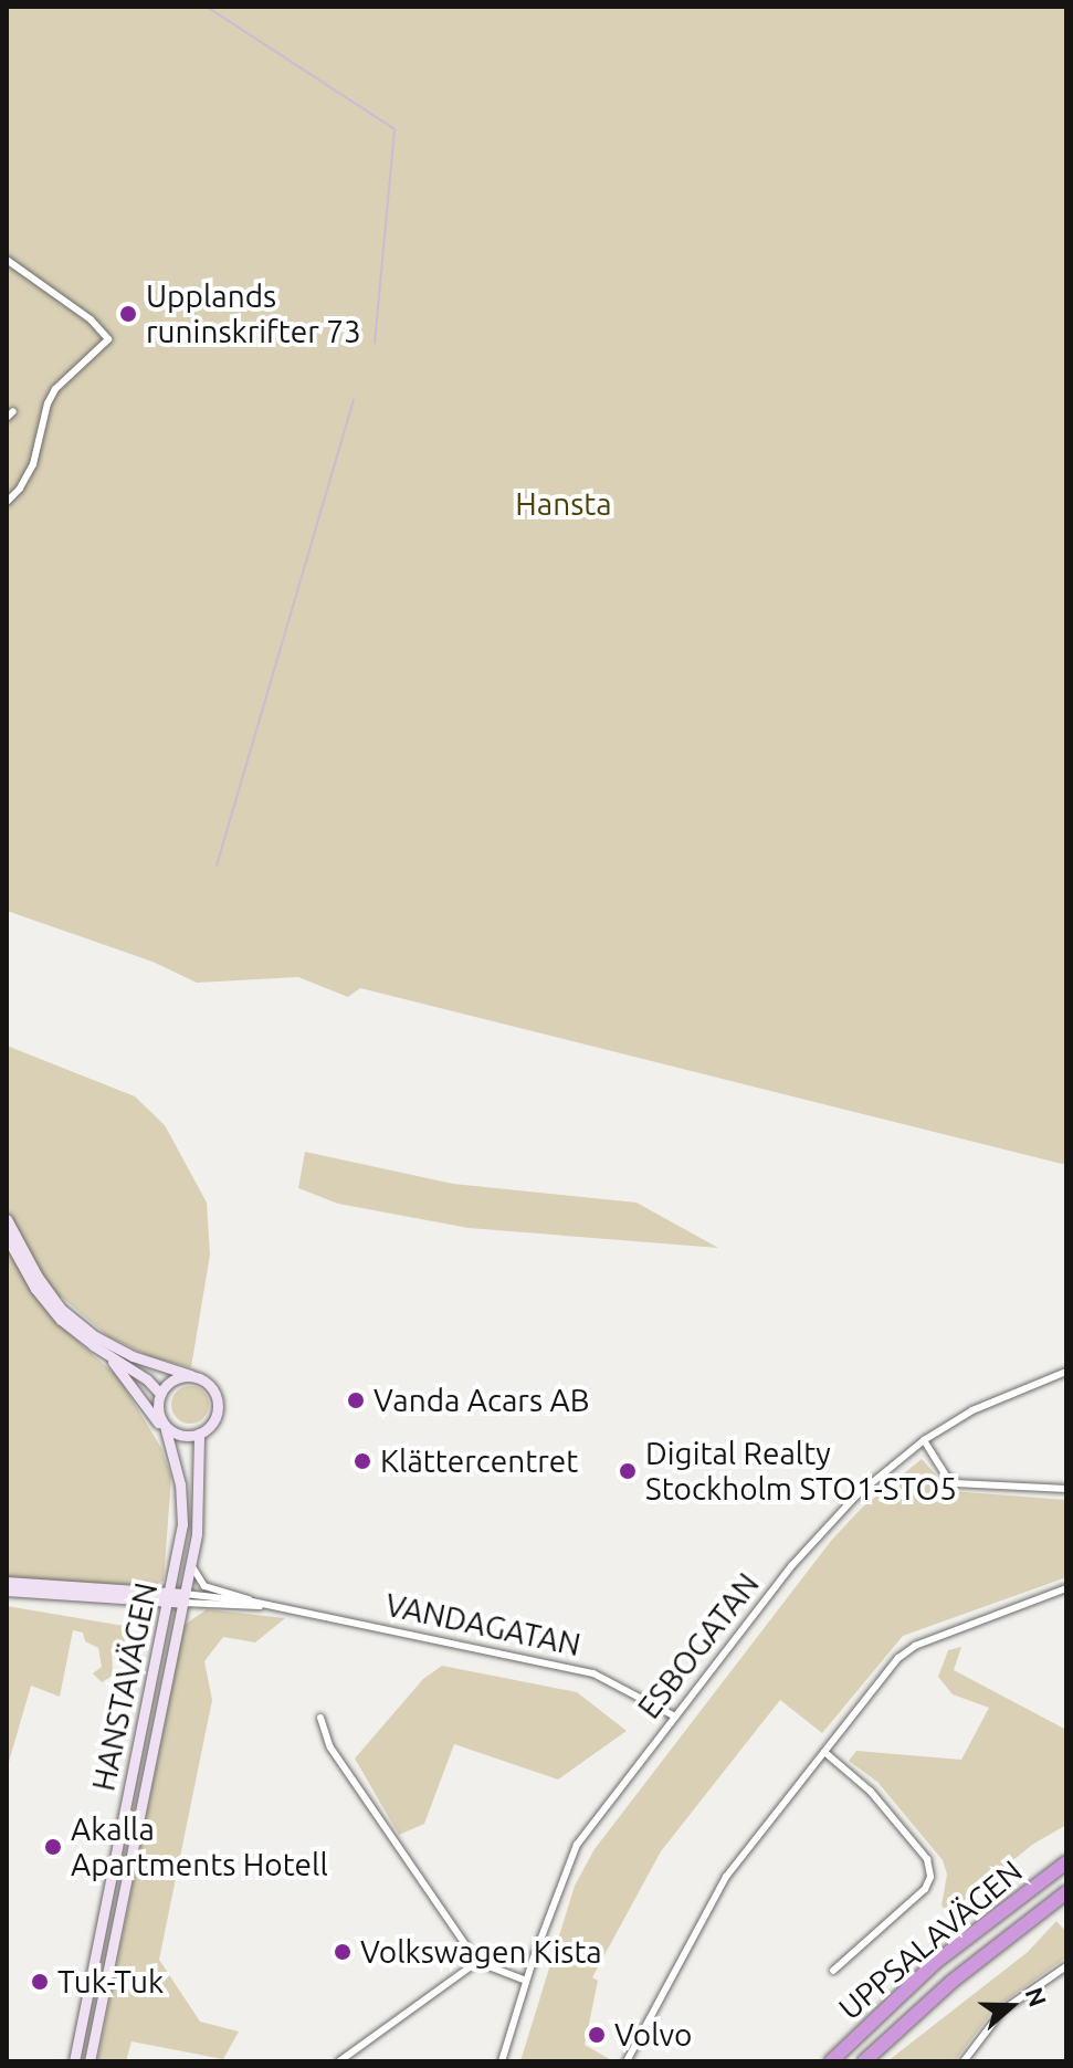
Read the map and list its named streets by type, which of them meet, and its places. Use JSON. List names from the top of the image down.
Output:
{
  "streets": {
    "highway": ["UPPSALAVÄGEN"],
    "main road": ["HANSTAVÄGEN"],
    "street": ["VANDAGATAN", "ESBOGATAN"]
  },
  "crossings": [
    ["VANDAGATAN", "ESBOGATAN"],
    ["VANDAGATAN", "HANSTAVÄGEN"]
  ],
  "parks": ["Hansta"],
  "places": [
    "Upplands runinskrifter 73",
    "Vanda Acars AB",
    "Klättercentret",
    "Digital Realty Stockholm STO1-STO5",
    "Akalla Apartments Hotell",
    "Volkswagen Kista",
    "Tuk-Tuk",
    "Volvo"
  ],
  "north": "right"
}
